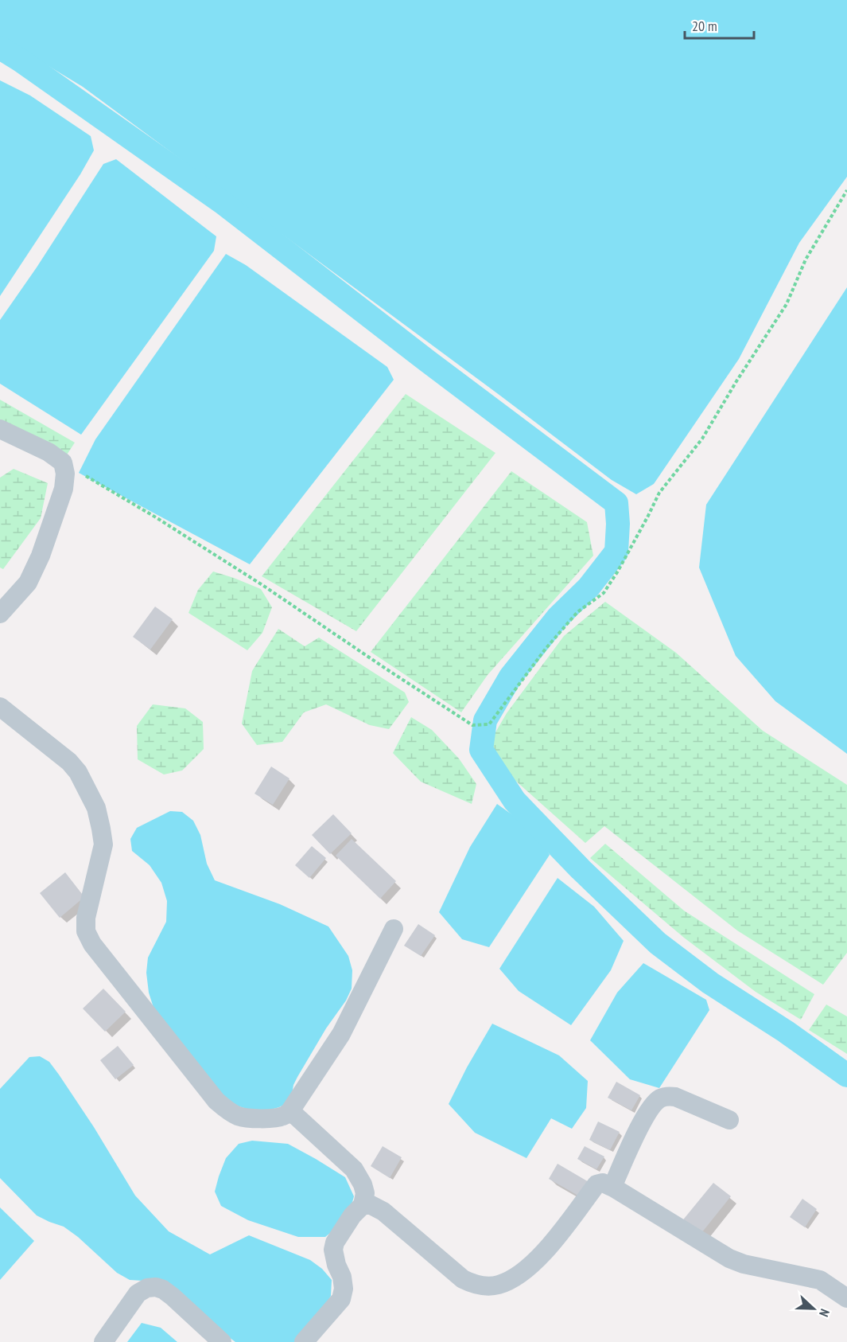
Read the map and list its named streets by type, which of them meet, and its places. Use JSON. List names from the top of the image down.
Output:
{
  "scale_bar": "20 m",
  "north": "right"
}
